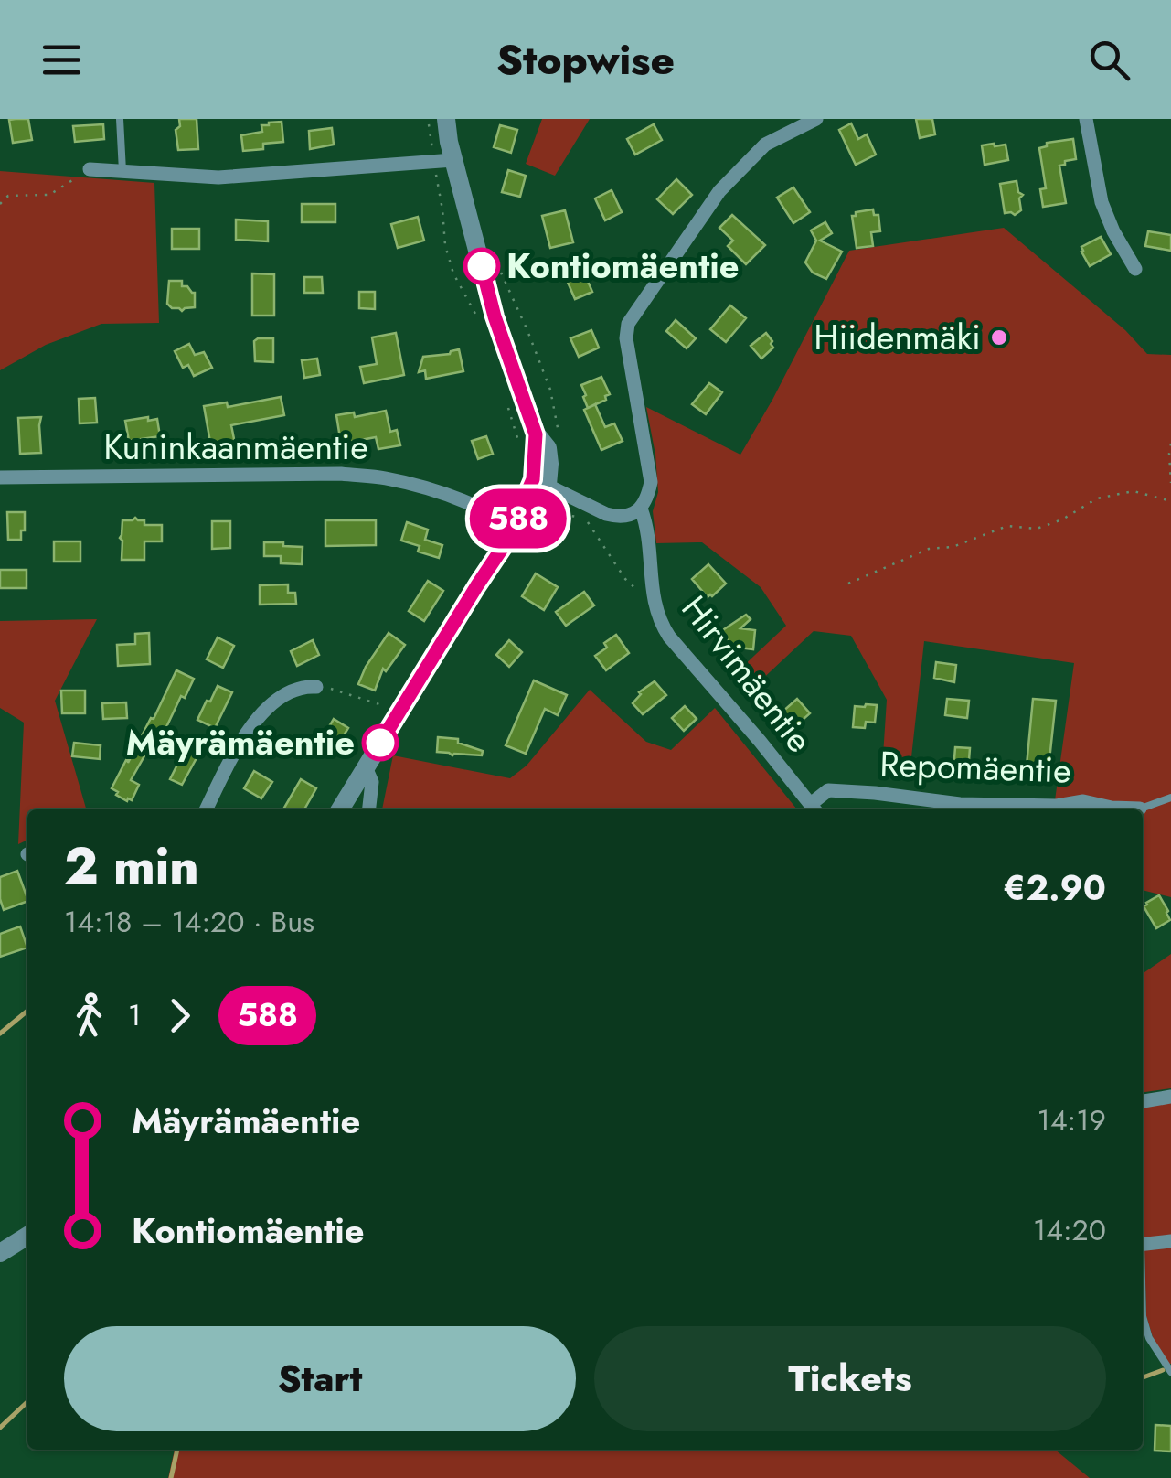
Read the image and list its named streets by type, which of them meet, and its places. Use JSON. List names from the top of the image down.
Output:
{
  "streets": {
    "street": ["Kuninkaanmäentie", "Hirvimäentie", "Repomäentie"]
  },
  "crossings": [
    ["Hirvimäentie", "Repomäentie"]
  ],
  "places": ["Kontiomäentie", "Hiidenmäki", "Mäyrämäentie"],
  "lines": ["bus line 588"],
  "page": {
    "header": "Stopwise",
    "on_map": "588",
    "heading": ["2 min", "14:18 – 14:20 · Bus", "€2.90"],
    "legs": ["1", "588"],
    "list": [
      {
        "name": "Mäyrämäentie",
        "value": "14:19"
      },
      {
        "name": "Kontiomäentie",
        "value": "14:20"
      }
    ],
    "buttons": ["Start", "Tickets"]
  }
}
